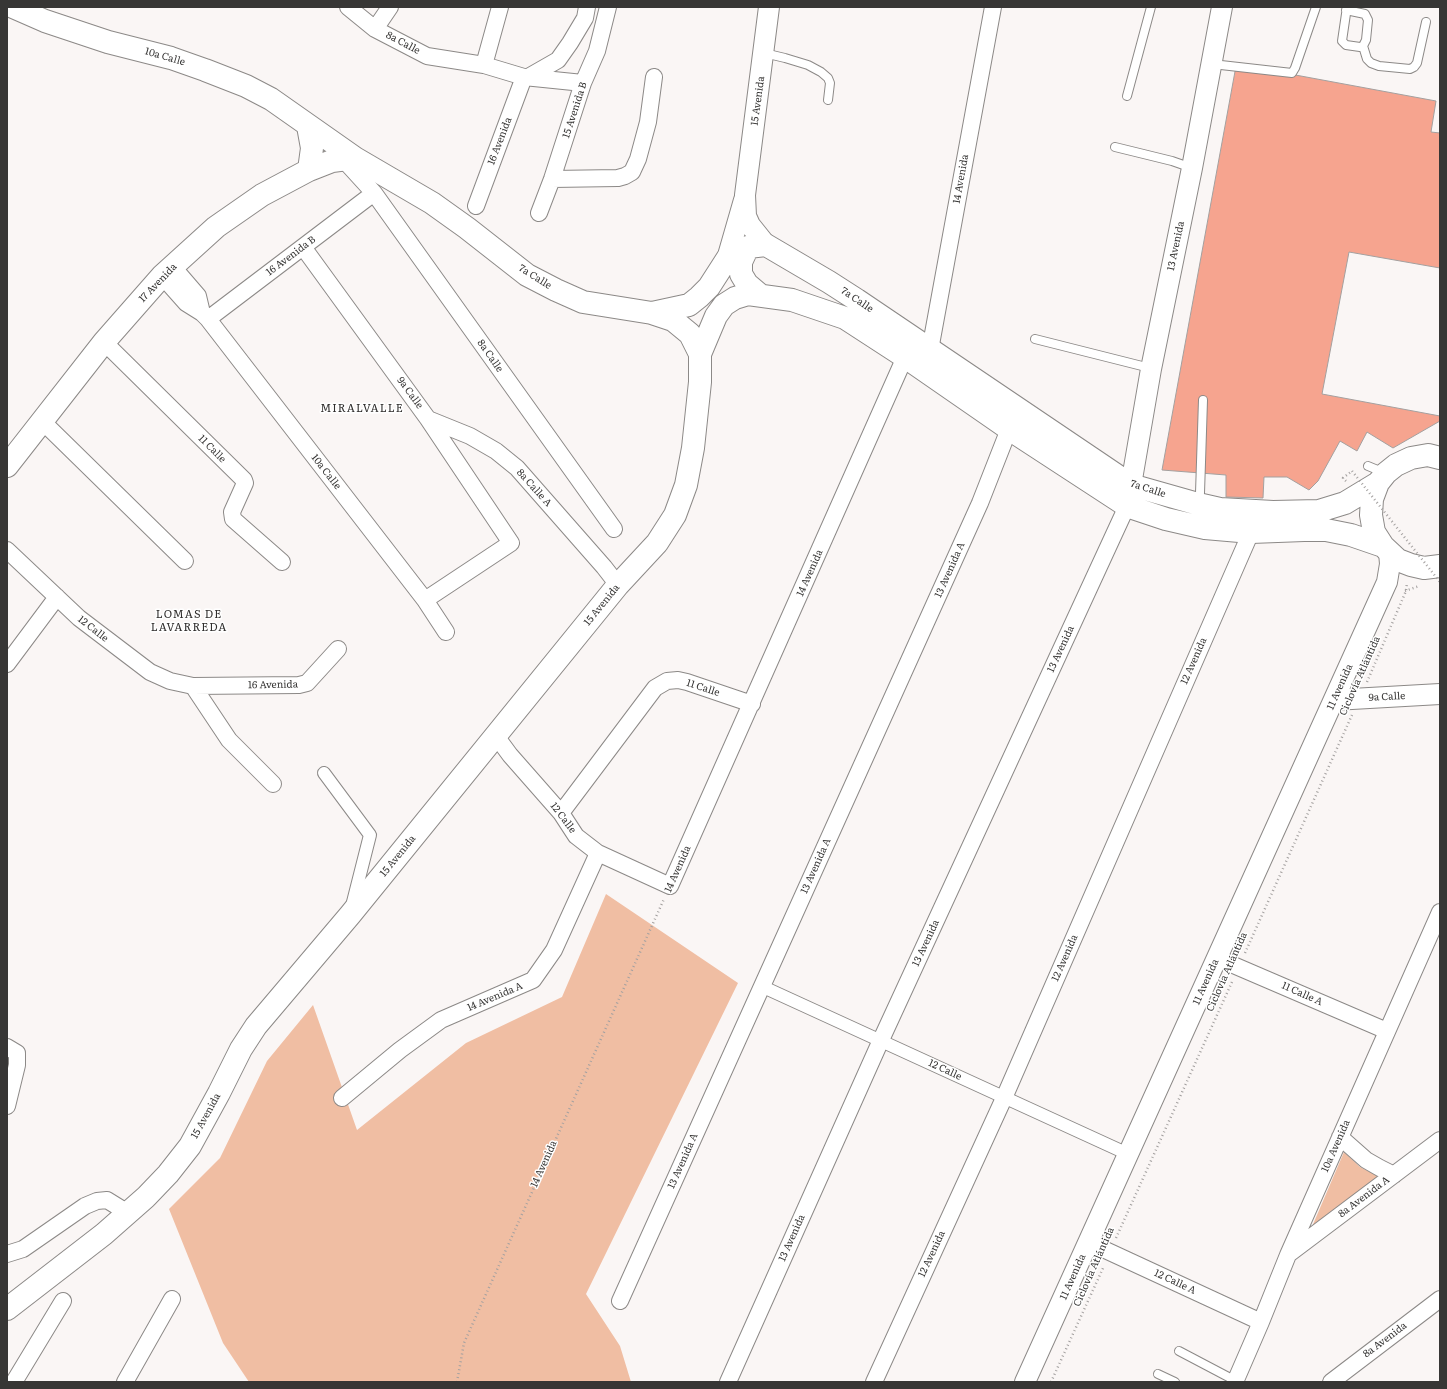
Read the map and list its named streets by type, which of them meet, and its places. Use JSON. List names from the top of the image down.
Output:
{
  "streets": {
    "main road": [
      "10a Calle",
      "15 Avenida",
      "7a Calle",
      "17 Avenida"
    ],
    "street": [
      "8a Calle",
      "15 Avenida B",
      "16 Avenida",
      "14 Avenida",
      "13 Avenida",
      "16 Avenida B",
      "9a Calle",
      "11 Calle",
      "8a Calle A",
      "13 Avenida A",
      "12 Calle",
      "12 Avenida",
      "11 Avenida",
      "11 Calle A",
      "14 Avenida A",
      "10a Avenida",
      "8a Avenida A",
      "12 Calle A",
      "8a Avenida"
    ],
    "path": ["Ciclovía Atlántida"]
  },
  "crossings": [
    ["8a Calle", "10a Calle"],
    ["8a Calle", "15 Avenida B"],
    ["8a Calle", "16 Avenida"],
    ["8a Calle", "16 Avenida B"],
    ["8a Calle", "7a Calle"],
    ["8a Calle", "17 Avenida"],
    ["10a Calle", "16 Avenida B"],
    ["10a Calle", "7a Calle"],
    ["10a Calle", "17 Avenida"],
    ["10a Calle", "9a Calle"],
    ["15 Avenida", "7a Calle"],
    ["15 Avenida", "8a Calle A"],
    ["15 Avenida", "12 Calle"],
    ["16 Avenida", "12 Calle"],
    ["14 Avenida", "7a Calle"],
    ["14 Avenida", "11 Calle"],
    ["14 Avenida", "12 Calle"],
    ["13 Avenida", "7a Calle"],
    ["13 Avenida", "12 Calle"],
    ["16 Avenida B", "9a Calle"],
    ["7a Calle", "17 Avenida"],
    ["7a Calle", "13 Avenida A"],
    ["7a Calle", "12 Avenida"],
    ["7a Calle", "11 Avenida"],
    ["17 Avenida", "11 Calle"],
    ["9a Calle", "8a Calle A"],
    ["9a Calle", "Ciclovía Atlántida"],
    ["9a Calle", "11 Avenida"],
    ["11 Calle", "12 Calle"],
    ["13 Avenida A", "12 Calle"],
    ["12 Calle", "12 Avenida"],
    ["12 Calle", "11 Avenida"],
    ["12 Calle", "14 Avenida A"],
    ["Ciclovía Atlántida", "11 Avenida"],
    ["Ciclovía Atlántida", "11 Calle A"],
    ["Ciclovía Atlántida", "12 Calle A"],
    ["11 Avenida", "11 Calle A"],
    ["11 Avenida", "12 Calle A"],
    ["11 Calle A", "10a Avenida"],
    ["10a Avenida", "8a Avenida A"],
    ["10a Avenida", "12 Calle A"]
  ],
  "districts": ["MIRALVALLE", "LOMAS DE LAVARREDA"]
}
